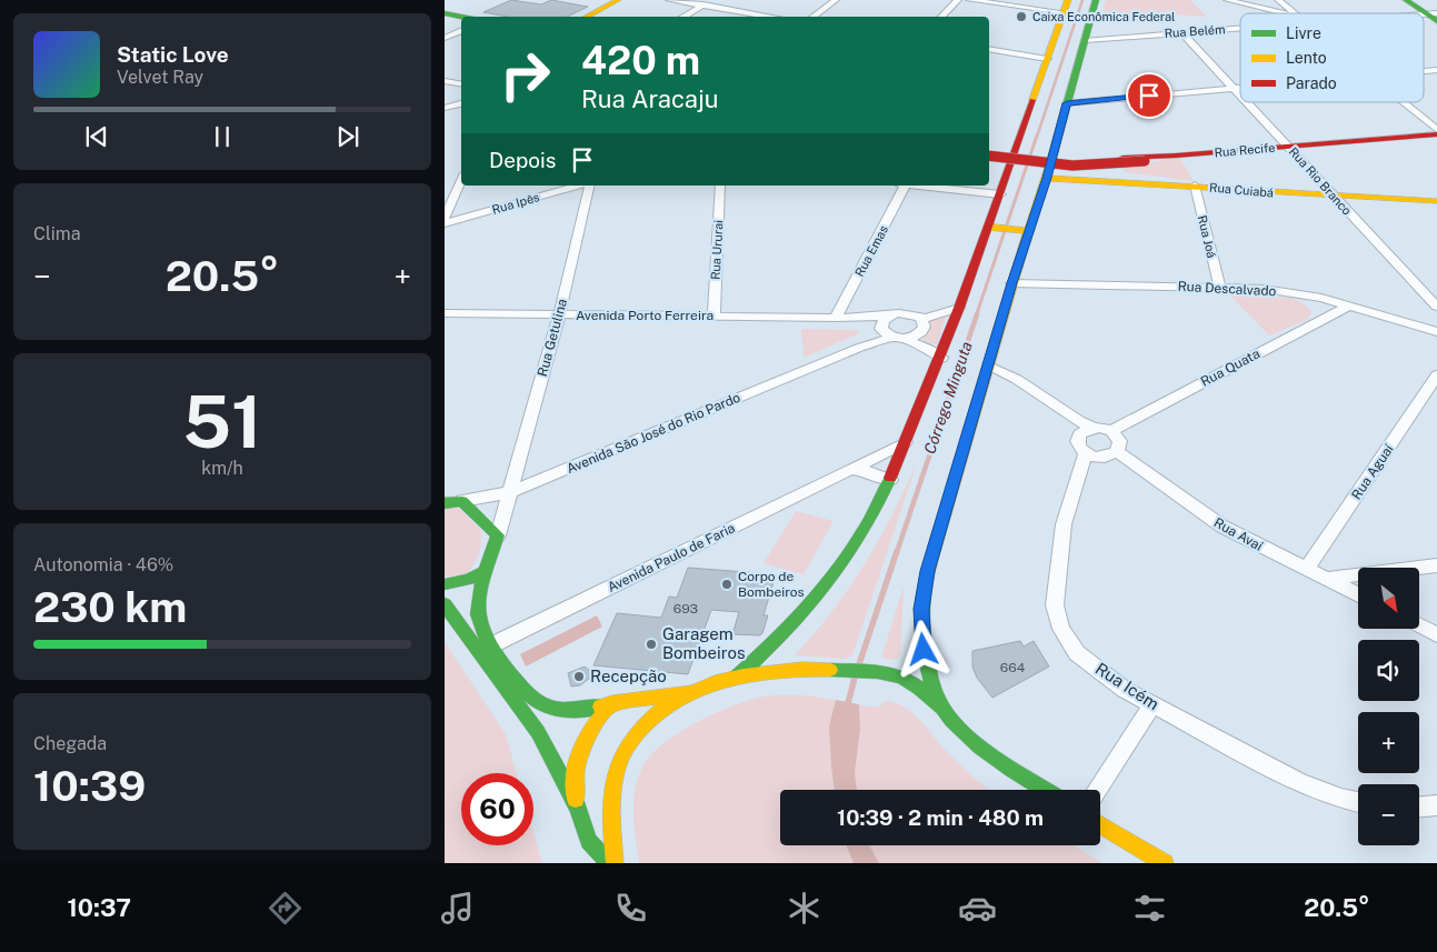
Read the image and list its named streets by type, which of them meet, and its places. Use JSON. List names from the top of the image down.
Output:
{
  "streets": {
    "main road": ["Rua Recife", "Rua Cuiabá", "Avenida São José do Rio Pardo"],
    "street": [
      "Rua Belém",
      "Rua Rio Branco",
      "Rua Ipês",
      "Rua Joá",
      "Rua Ururai",
      "Rua Emas",
      "Rua Descalvado",
      "Avenida Porto Ferreira",
      "Rua Getulina",
      "Rua Quata",
      "Rua Aguaí",
      "Rua Avaí",
      "Avenida Paulo de Faria",
      "Rua Icém"
    ]
  },
  "crossings": [
    ["Rua Belém", "Rua Rio Branco"],
    ["Rua Recife", "Rua Rio Branco"],
    ["Rua Rio Branco", "Rua Cuiabá"],
    ["Rua Cuiabá", "Rua Joá"],
    ["Rua Joá", "Rua Descalvado"],
    ["Rua Ururai", "Avenida Porto Ferreira"],
    ["Rua Emas", "Avenida Porto Ferreira"],
    ["Rua Descalvado", "Rua Quata"],
    ["Avenida Porto Ferreira", "Rua Getulina"],
    ["Avenida Porto Ferreira", "Avenida São José do Rio Pardo"],
    ["Rua Getulina", "Avenida São José do Rio Pardo"],
    ["Rua Quata", "Rua Avaí"],
    ["Rua Quata", "Rua Icém"],
    ["Rua Aguaí", "Rua Avaí"],
    ["Rua Avaí", "Rua Icém"]
  ],
  "water": ["Córrego Minguta"],
  "places": [
    "Caixa Econômica Federal",
    "Corpo de Bombeiros",
    "Garagem Bombeiros",
    "Recepção"
  ],
  "house_numbers": ["693", "664"],
  "legend": ["Livre", "Lento", "Parado"],
  "north": "bottom right",
  "page": {
    "turn": ["420 m", "Rua Aracaju"],
    "song": ["Static Love", "Velvet Ray"],
    "then": "Depois",
    "tile": [
      "Clima",
      ["51", "km/h"],
      ["Autonomia · 46%", "230 km"],
      ["Chegada", "10:39"]
    ],
    "heat": ["−", "20.5°", "+"],
    "map_buttons": ["+", "−"],
    "limit": "60",
    "trip": "10:39 · 2 min · 480 m",
    "tabs": ["10:37", "20.5°"]
  }
}
